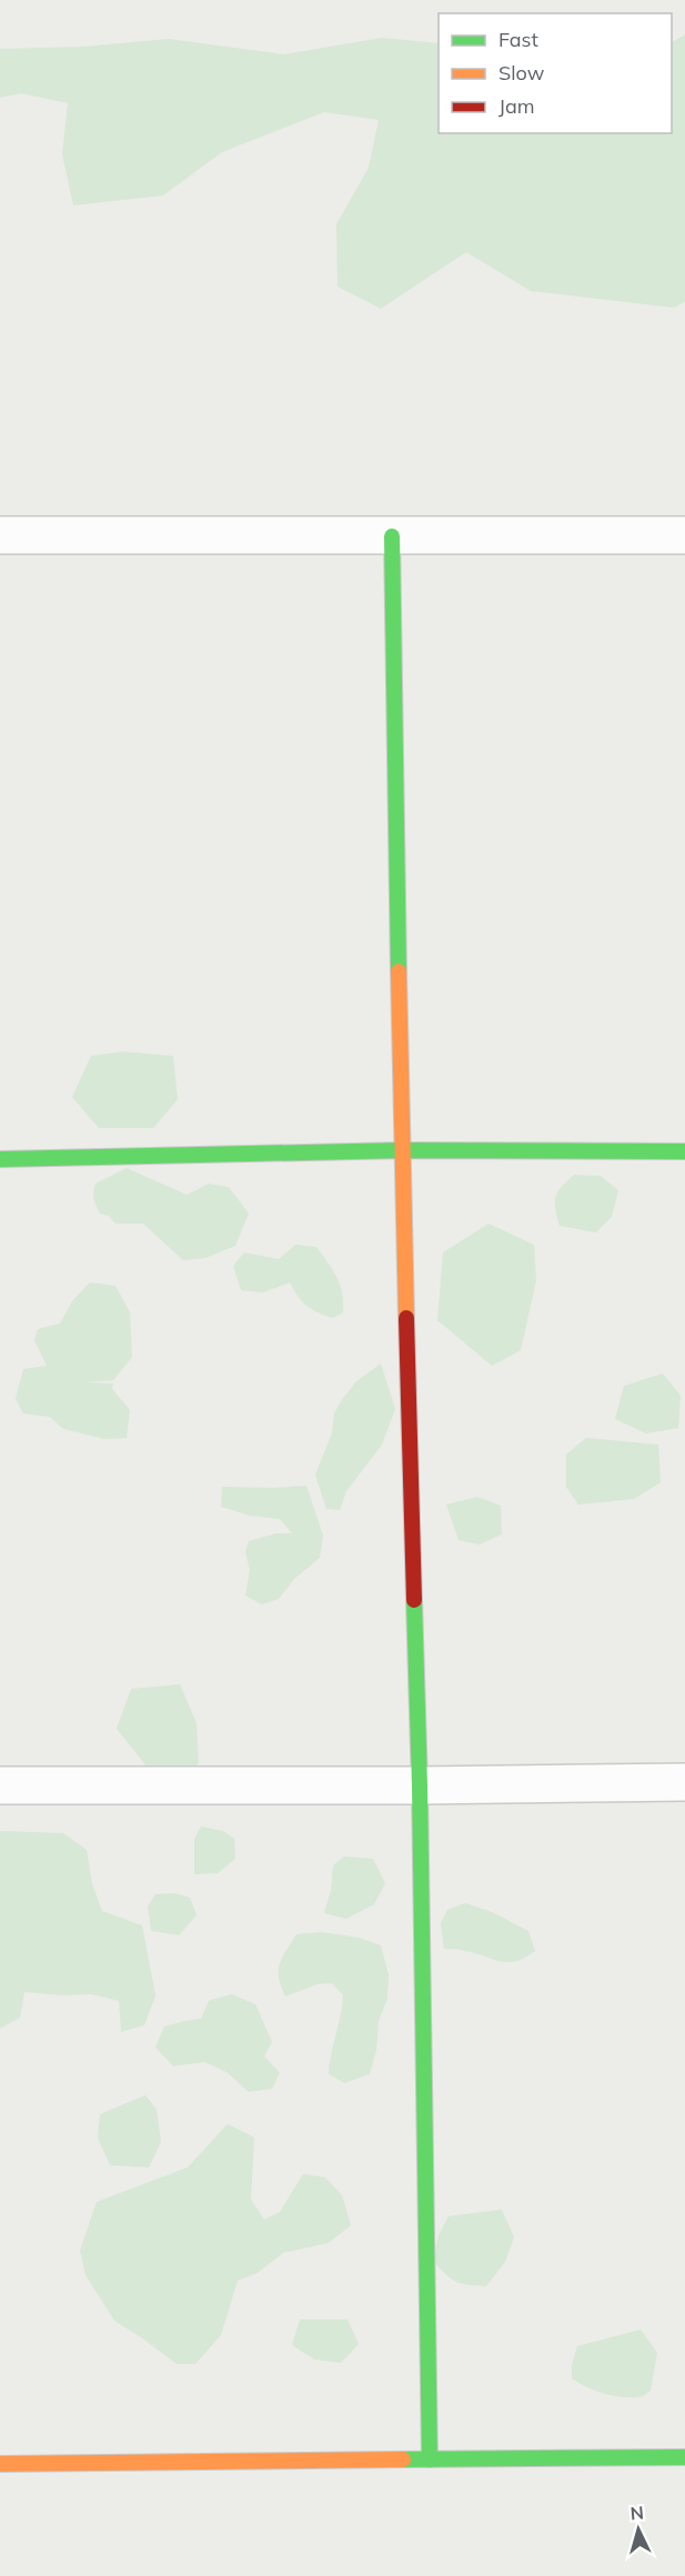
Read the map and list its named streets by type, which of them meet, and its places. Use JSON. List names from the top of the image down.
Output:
{
  "legend": ["Fast", "Slow", "Jam"],
  "north": "top"
}
